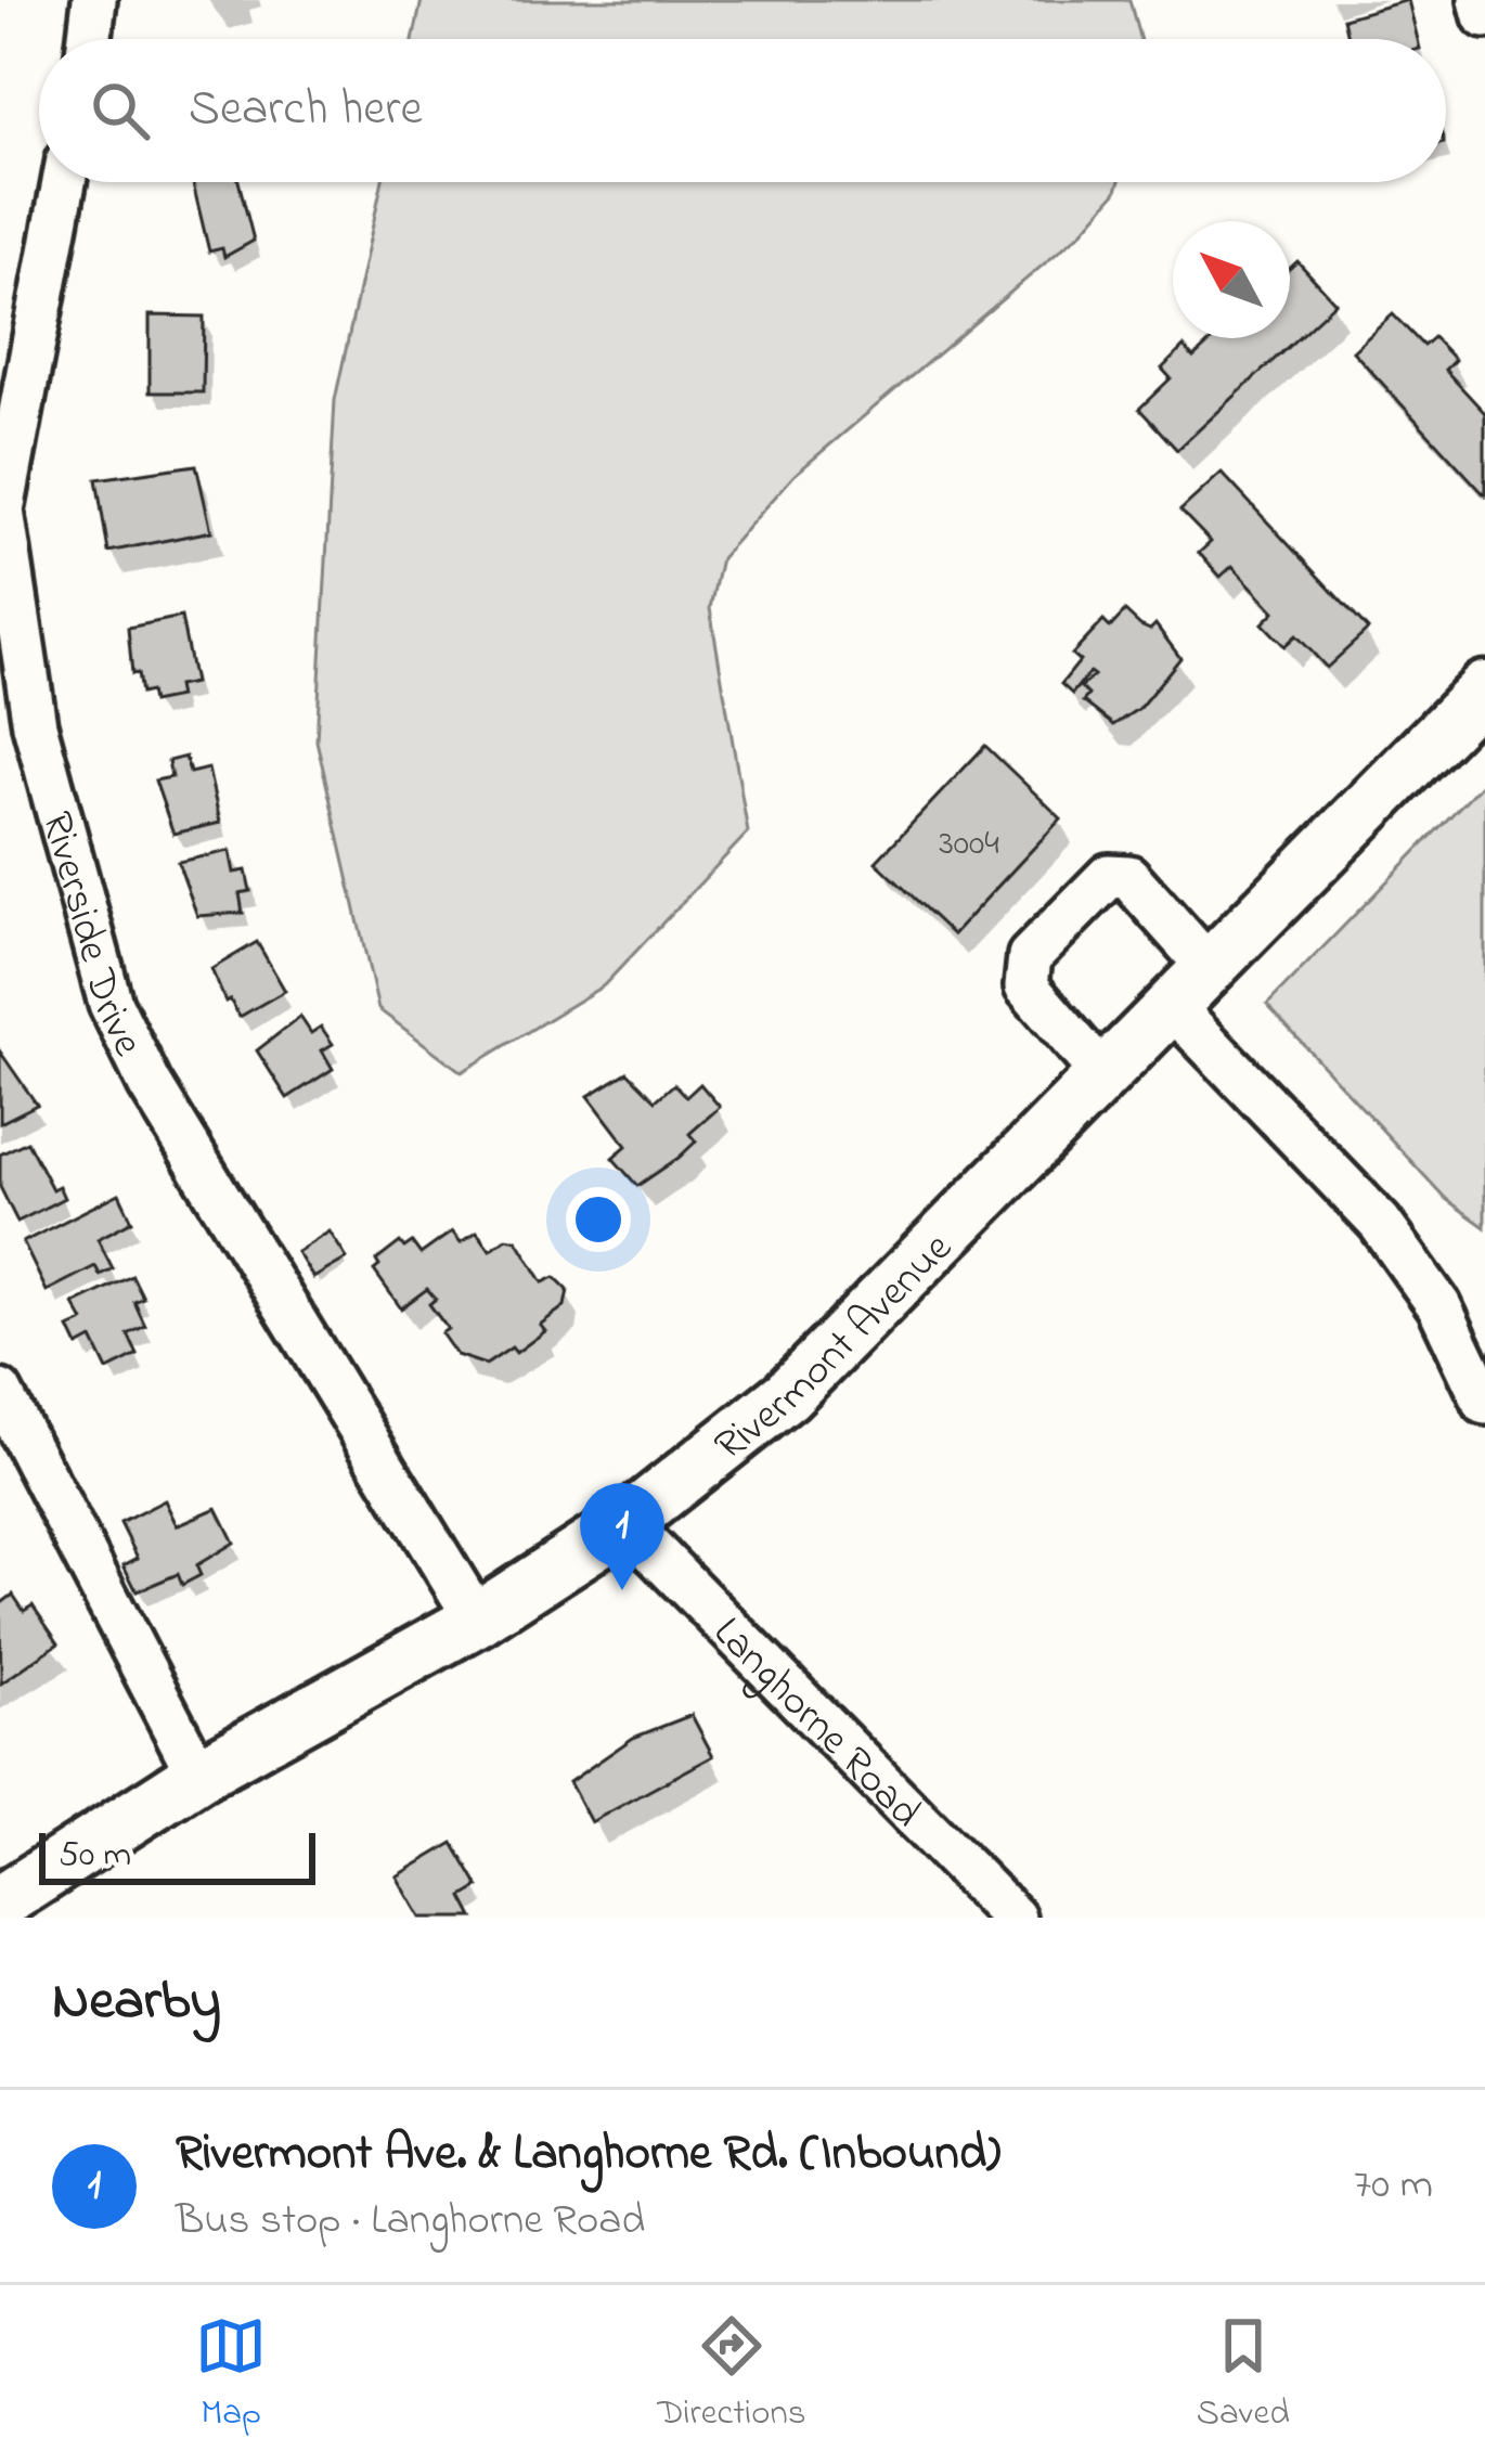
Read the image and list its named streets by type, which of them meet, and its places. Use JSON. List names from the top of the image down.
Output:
{
  "streets": {
    "main road": ["Rivermont Avenue"],
    "street": ["Riverside Drive", "Langhorne Road"]
  },
  "crossings": [
    ["Riverside Drive", "Rivermont Avenue"],
    ["Rivermont Avenue", "Langhorne Road"]
  ],
  "house_numbers": ["3004"],
  "scale_bar": "50 m",
  "north": "top left",
  "page": {
    "search": "Search here",
    "pins": "1",
    "scale": "50 m",
    "heading": "Nearby",
    "list": [
      {
        "mark": "1",
        "name": "Rivermont Ave. & Langhorne Rd. (Inbound)",
        "note": "Bus stop · Langhorne Road",
        "value": "70 m"
      }
    ],
    "nav": ["Map", "Directions", "Saved"]
  }
}
